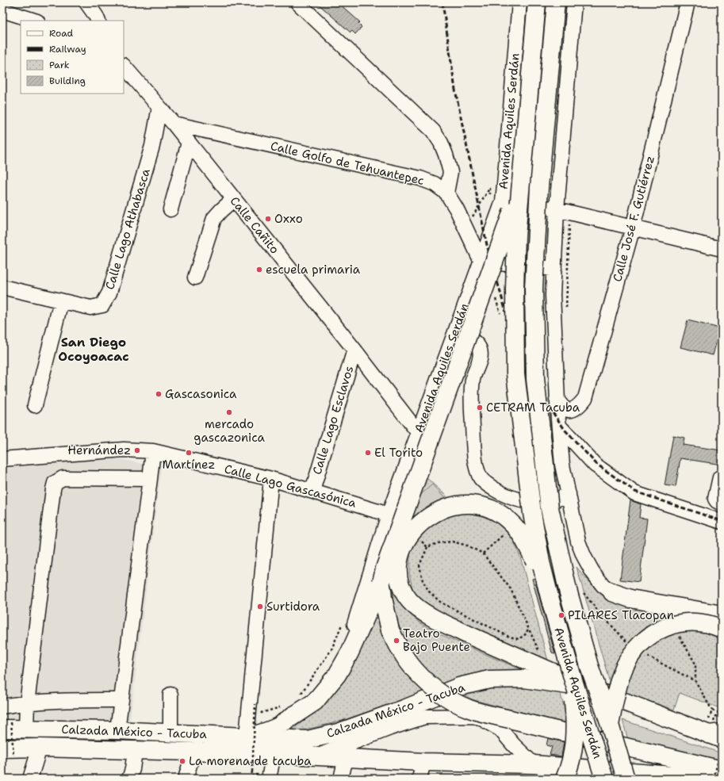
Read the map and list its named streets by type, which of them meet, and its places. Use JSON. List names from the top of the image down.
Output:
{
  "streets": {
    "main road": ["Avenida Aquiles Serdán", "Calzada México - Tacuba"],
    "street": [
      "Calle Golfo de Tehuantepec",
      "Calle José F. Gutiérrez",
      "Calle Cañito",
      "Calle Lago Athabasca",
      "Calle Lago Esclavos",
      "Calle Lago Gascasónica"
    ]
  },
  "crossings": [
    ["Avenida Aquiles Serdán", "Calle Golfo de Tehuantepec"],
    ["Avenida Aquiles Serdán", "Calle Cañito"],
    ["Avenida Aquiles Serdán", "Calle Lago Gascasónica"],
    ["Avenida Aquiles Serdán", "Calzada México - Tacuba"],
    ["Calle Golfo de Tehuantepec", "Calle Cañito"],
    ["Calle Cañito", "Calle Lago Athabasca"],
    ["Calle Cañito", "Calle Lago Esclavos"],
    ["Calle Lago Esclavos", "Calle Lago Gascasónica"]
  ],
  "districts": ["San Diego Ocoyoacac"],
  "places": [
    "Oxxo",
    "escuela primaria",
    "Gascasonica",
    "CETRAM Tacuba",
    "mercado gascazonica",
    "Hernández",
    "Martínez",
    "El Torito",
    "Surtidora",
    "PILARES Tlacopan",
    "Teatro Bajo Puente",
    "La morena de tacuba"
  ],
  "legend": [
    "Road",
    "Railway",
    "Park",
    "Building"
  ]
}
